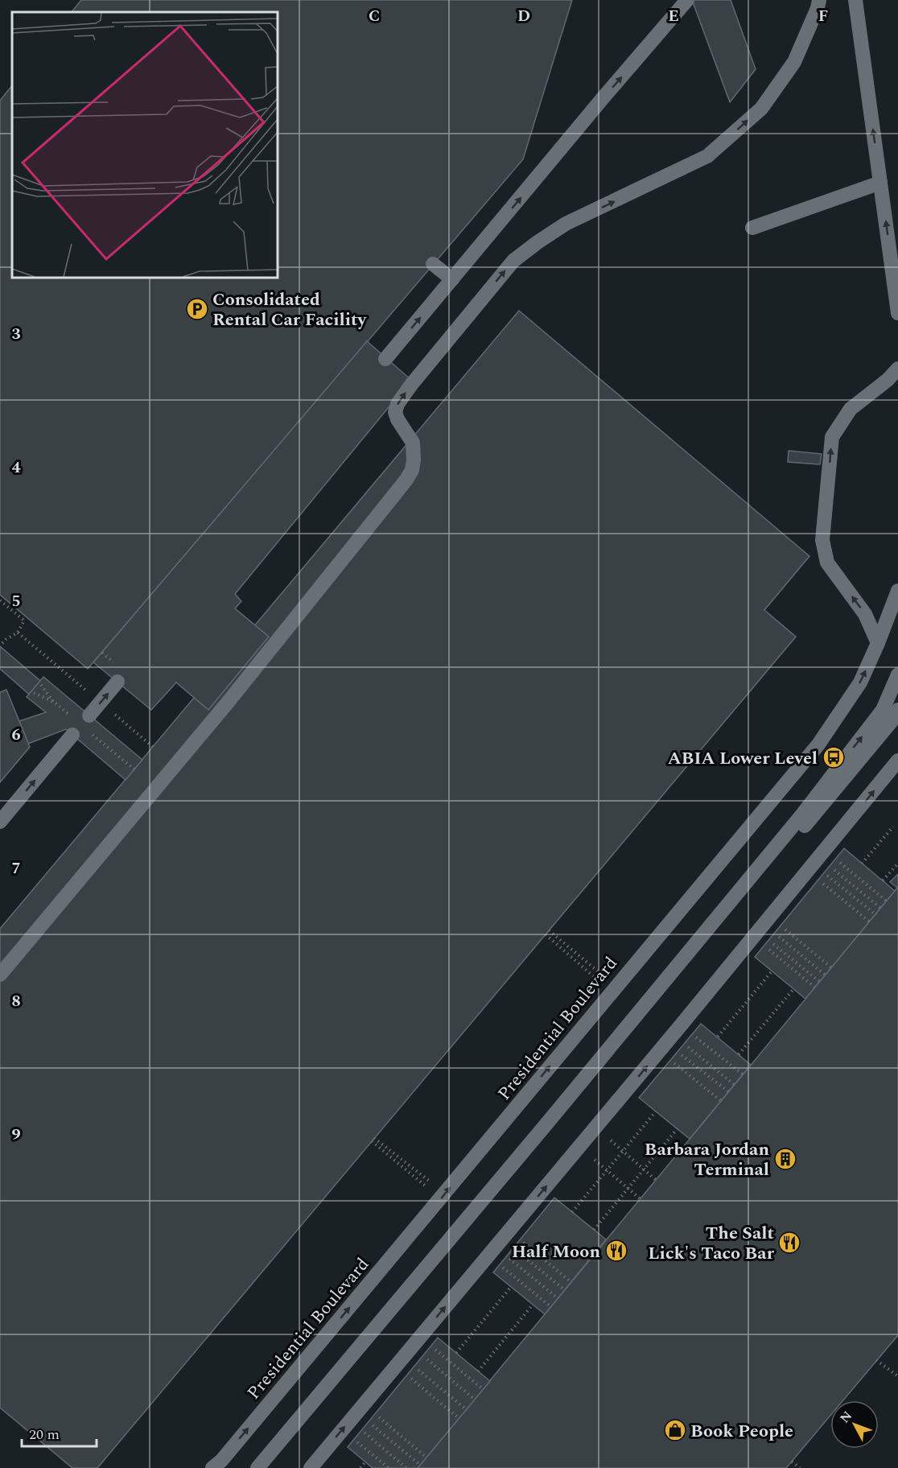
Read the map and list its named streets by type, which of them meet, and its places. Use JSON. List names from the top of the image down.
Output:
{
  "streets": {
    "main road": ["Presidential Boulevard"]
  },
  "places": {
    "parking": ["Consolidated Rental Car Facility"],
    "bus stop": ["ABIA Lower Level"],
    "building": ["Barbara Jordan Terminal"],
    "restaurant": ["The Salt Lick's Taco Bar", "Half Moon"],
    "shop": ["Book People"]
  },
  "scale_bar": "20 m",
  "north": "top left",
  "grid": {
    "columns": [
      "C",
      "D",
      "E",
      "F"
    ],
    "rows": [
      "3",
      "4",
      "5",
      "6",
      "7",
      "8",
      "9"
    ]
  }
}
